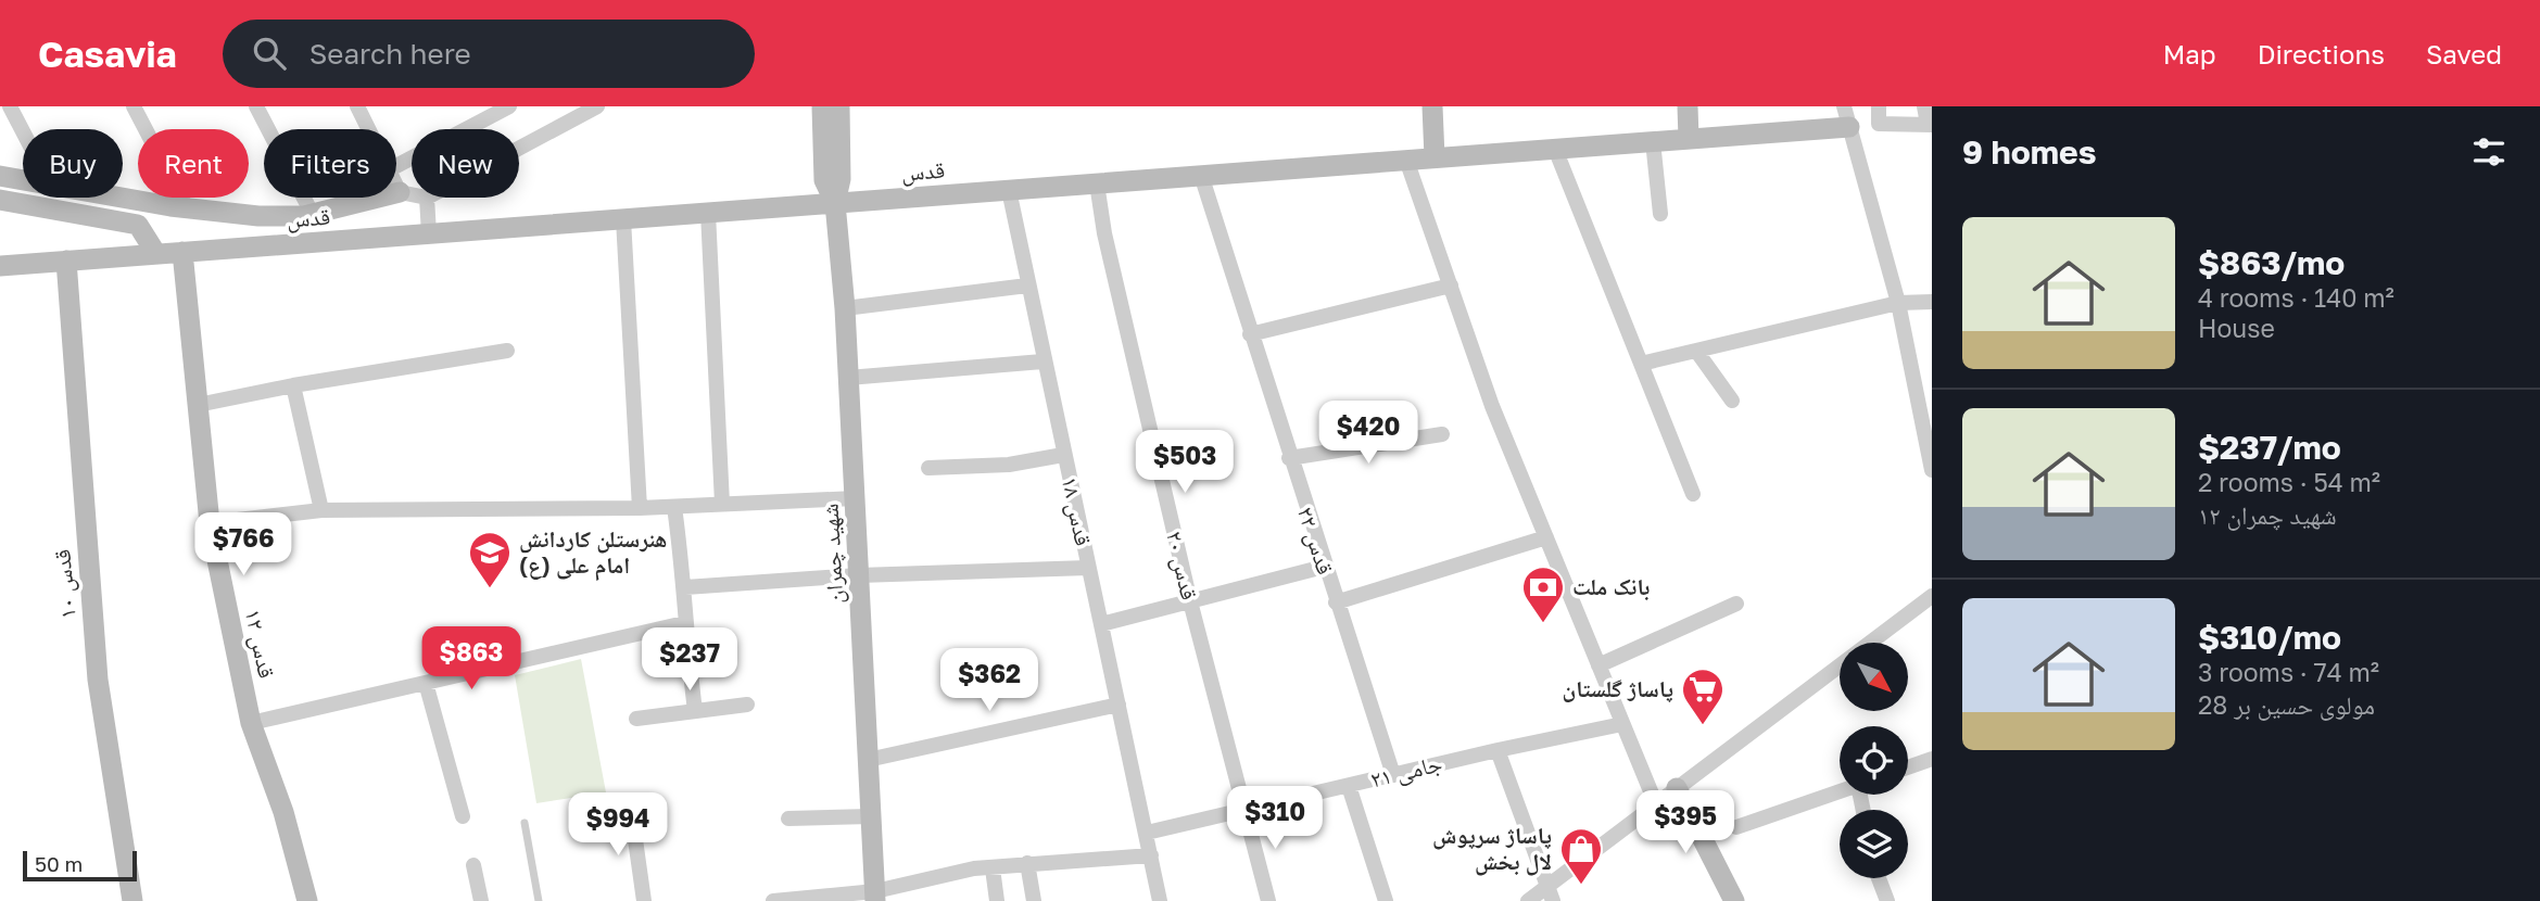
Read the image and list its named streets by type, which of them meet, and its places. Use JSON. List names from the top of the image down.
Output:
{
  "streets": {
    "street": [
      "قدس",
      "قدس ۱۸",
      "قدس ۲۲",
      "شهید چمران",
      "قدس ۲۰",
      "قدس ۱۰",
      "قدس ۱۲",
      "جامی ۲۱"
    ]
  },
  "crossings": [
    ["قدس", "قدس ۱۸"],
    ["قدس", "قدس ۲۲"],
    ["قدس", "شهید چمران"],
    ["قدس", "قدس ۲۰"],
    ["قدس", "قدس ۱۰"],
    ["قدس", "قدس ۱۲"],
    ["قدس ۱۸", "جامی ۲۱"],
    ["قدس ۲۲", "جامی ۲۱"],
    ["قدس ۲۰", "جامی ۲۱"]
  ],
  "places": {
    "school or university": ["هنرستلن کاردانش امام علی (ع)"],
    "bank": ["بانک ملت"],
    "supermarket": ["پاساژ گلستان"],
    "shop": ["پاساژ سرپوش لال بخش"]
  },
  "scale_bar": "50 m",
  "north": "bottom right",
  "page": {
    "header": "Casavia",
    "search": "Search here",
    "nav": ["Map", "Directions", "Saved"],
    "heading": "9 homes",
    "chip": [
      "Buy",
      "Rent",
      "Filters",
      "New"
    ],
    "list": [
      {
        "name": "$863/mo",
        "note": "4 rooms · 140 m² · House"
      },
      {
        "name": "$237/mo",
        "note": "2 rooms · 54 m² · شهید چمران ۱۲"
      },
      {
        "name": "$310/mo",
        "note": "3 rooms · 74 m² · مولوی حسین بر 28"
      }
    ],
    "price": [
      "$420",
      "$503",
      "$766",
      "$863",
      "$237",
      "$362",
      "$310",
      "$395",
      "$994"
    ],
    "scale": "50 m"
  }
}
